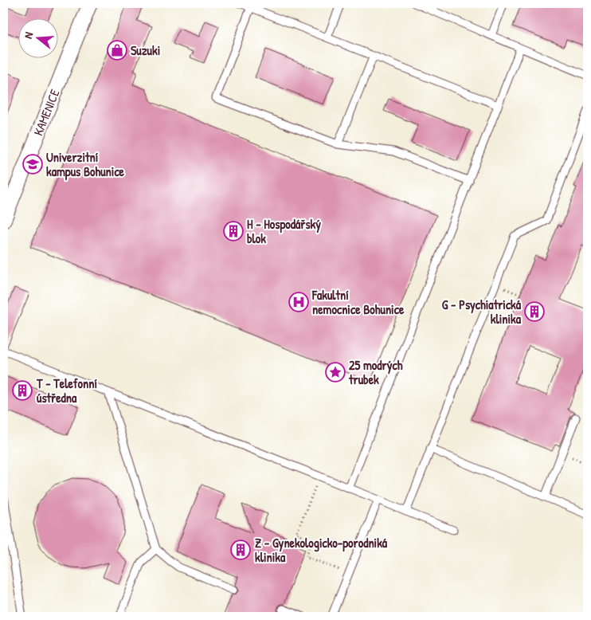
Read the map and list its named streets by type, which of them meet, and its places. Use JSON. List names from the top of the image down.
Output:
{
  "streets": {
    "street": ["KAMENICE"]
  },
  "places": {
    "shop": ["Suzuki"],
    "school or university": ["Univerzitní kampus Bohunice"],
    "building": [
      "H - Hospodářský blok",
      "G - Psychiatrická klinika",
      "T - Telefonní ústředna",
      "Z - Gynekologicko-porodniká klinika"
    ],
    "hospital": ["Fakultní nemocnice Bohunice"],
    "place": ["25 modrých trubek"]
  },
  "north": "left"
}
